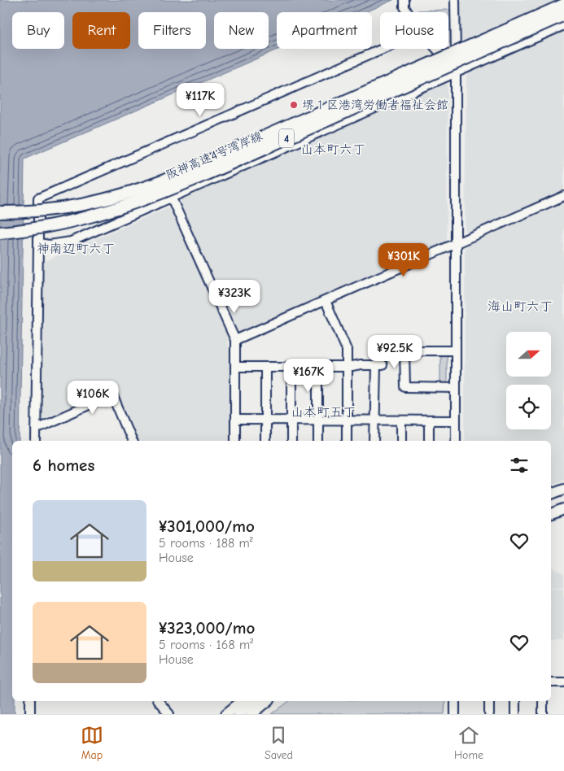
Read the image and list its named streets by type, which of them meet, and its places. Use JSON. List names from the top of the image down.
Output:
{
  "streets": {
    "highway": ["4", "阪神高速4号湾岸線"]
  },
  "districts": [
    "山本町六丁",
    "神南辺町六丁",
    "海山町六丁",
    "山本町五丁"
  ],
  "places": ["堺１区港湾労働者福祉会館"],
  "north": "right",
  "page": {
    "chip": [
      "Buy",
      "Rent",
      "Filters",
      "New",
      "Apartment",
      "House"
    ],
    "price": [
      "¥117K",
      "¥301K",
      "¥323K",
      "¥92.5K",
      "¥167K",
      "¥106K"
    ],
    "heading": "6 homes",
    "list": [
      {
        "name": "¥301,000/mo",
        "note": "5 rooms · 188 m² · House"
      },
      {
        "name": "¥323,000/mo",
        "note": "5 rooms · 168 m² · House"
      }
    ],
    "tabs": ["Map", "Saved", "Home"]
  }
}
